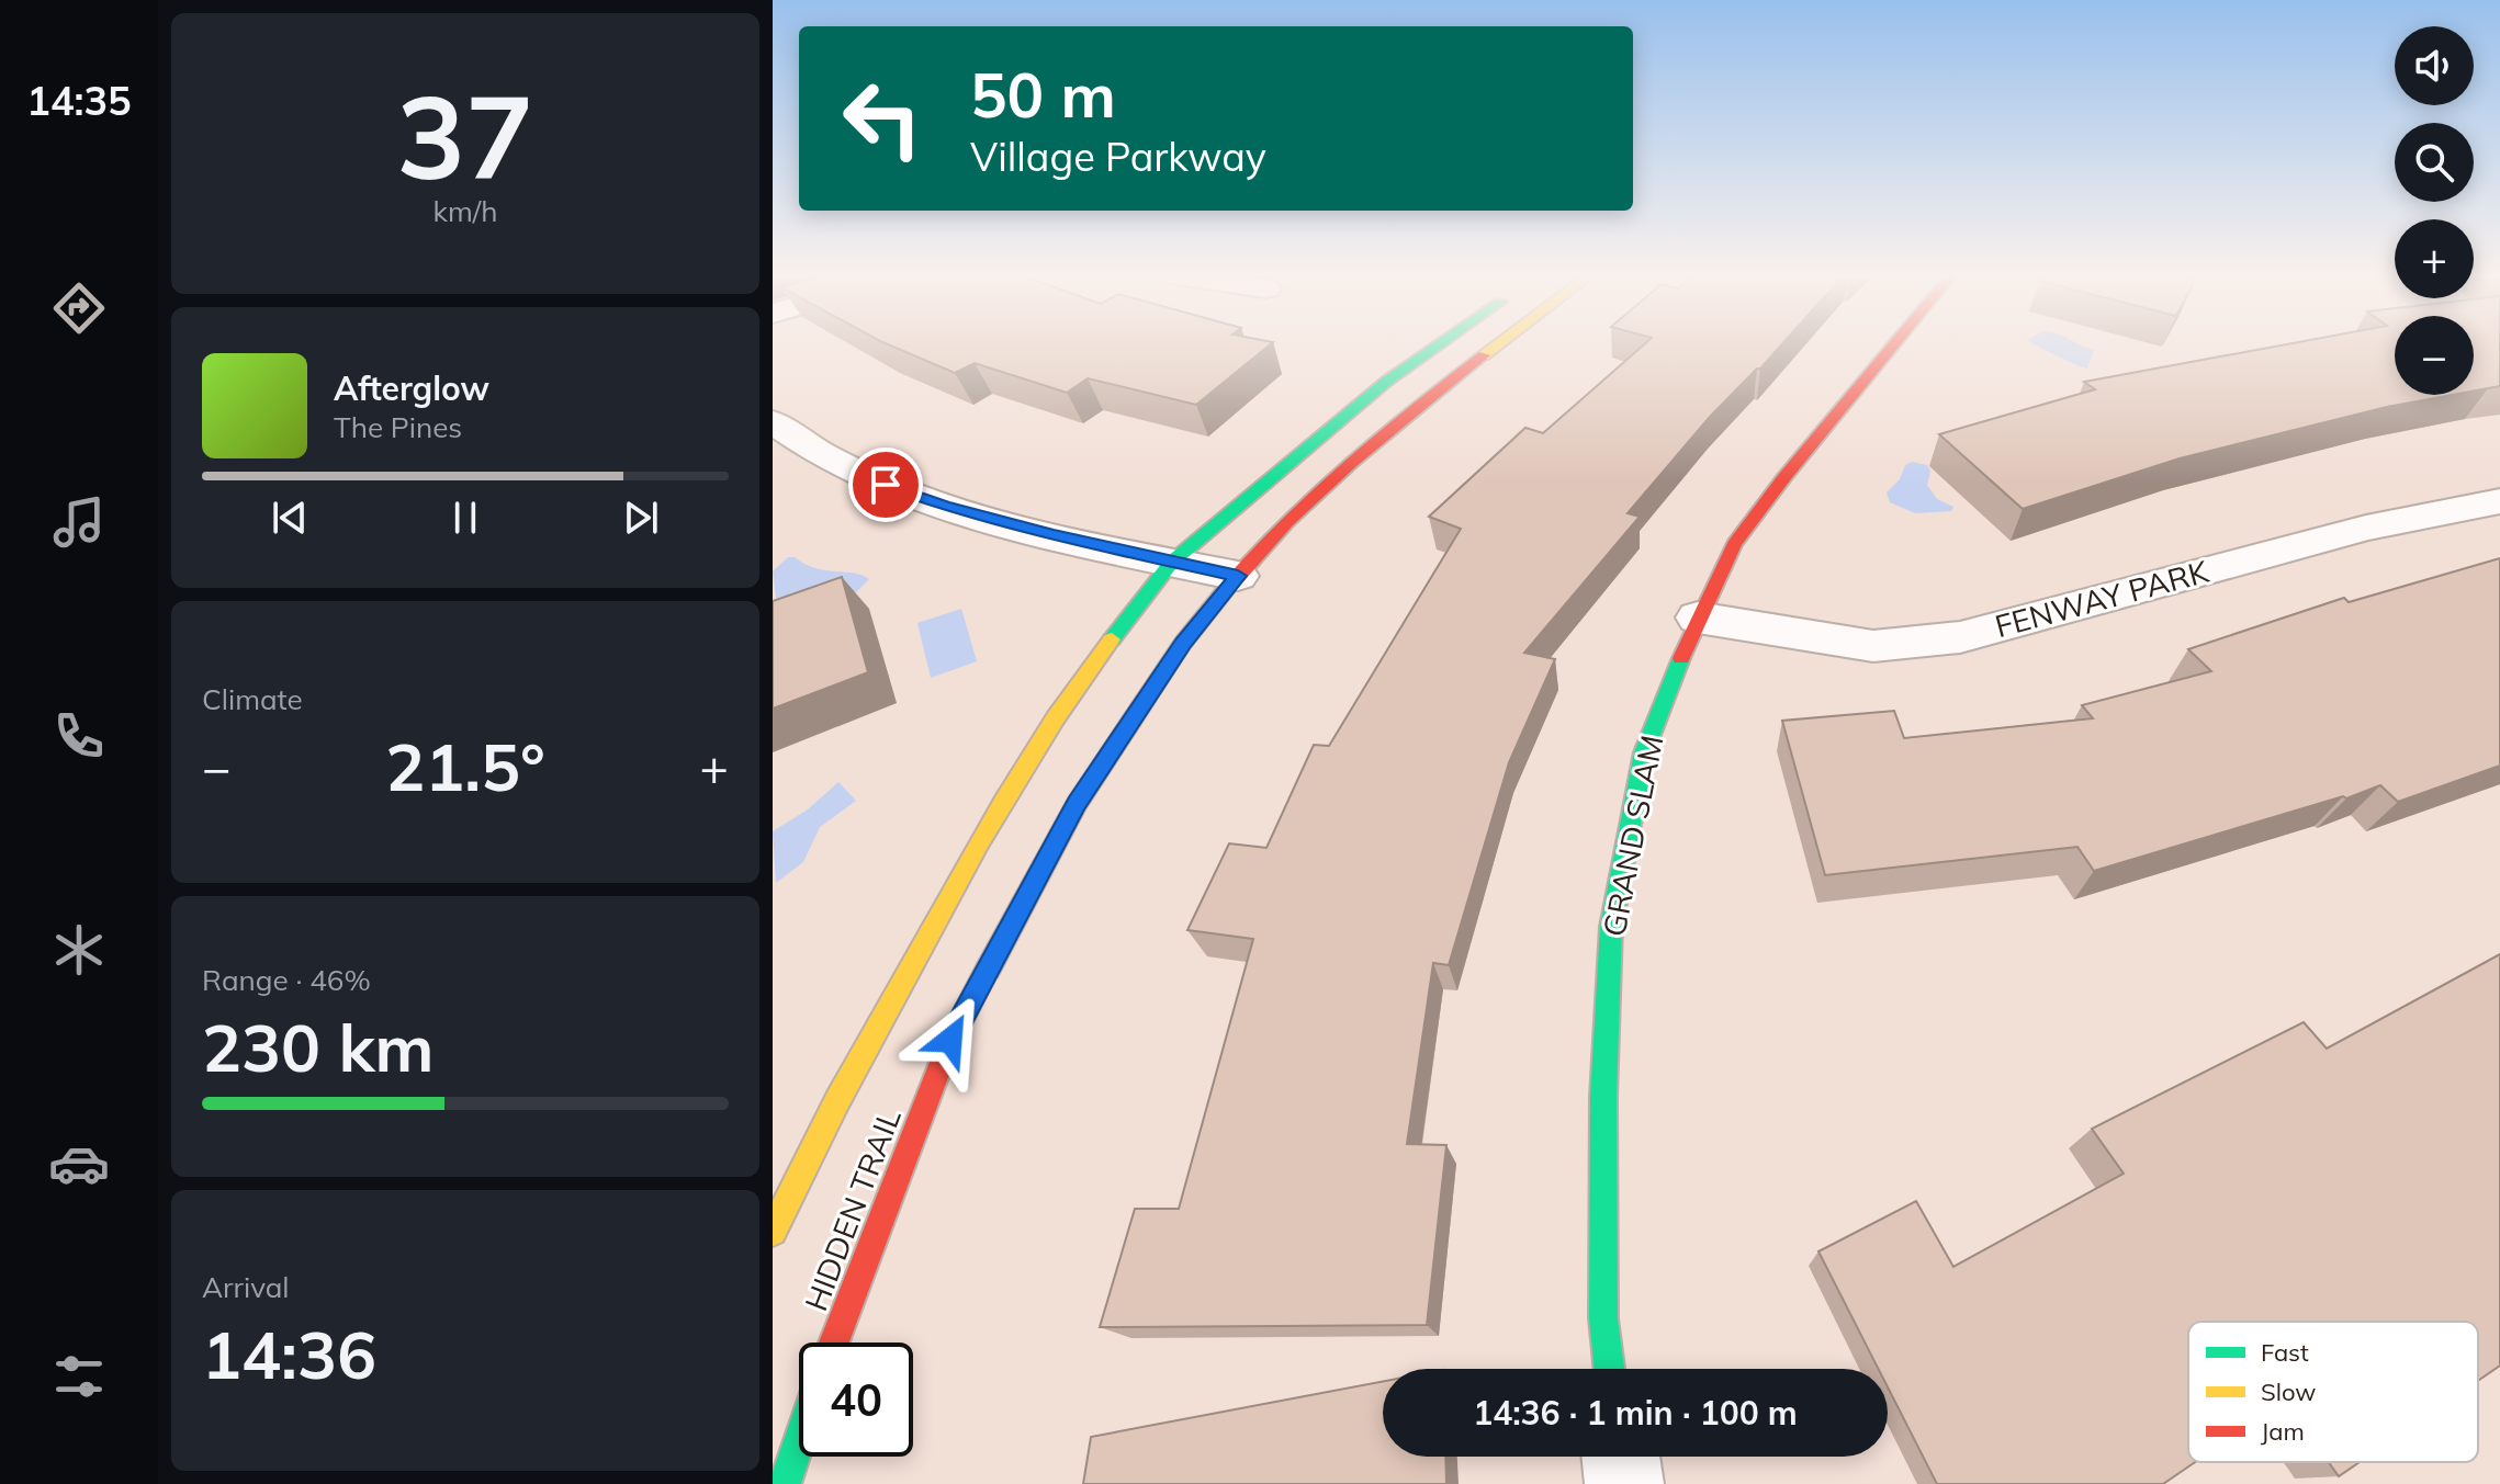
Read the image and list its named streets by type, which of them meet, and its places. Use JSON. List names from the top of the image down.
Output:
{
  "streets": {
    "street": ["FENWAY PARK", "GRAND SLAM", "HIDDEN TRAIL"]
  },
  "crossings": [
    ["FENWAY PARK", "GRAND SLAM"]
  ],
  "legend": ["Fast", "Slow", "Jam"],
  "page": {
    "tabs": "14:35",
    "tile": [
      ["37", "km/h"],
      "Climate",
      ["Range · 46%", "230 km"],
      ["Arrival", "14:36"]
    ],
    "map_buttons": ["+", "−"],
    "turn": ["50 m", "Village Parkway"],
    "song": ["Afterglow", "The Pines"],
    "heat": ["−", "21.5°", "+"],
    "limit": "40",
    "trip": "14:36 · 1 min · 100 m"
  }
}
